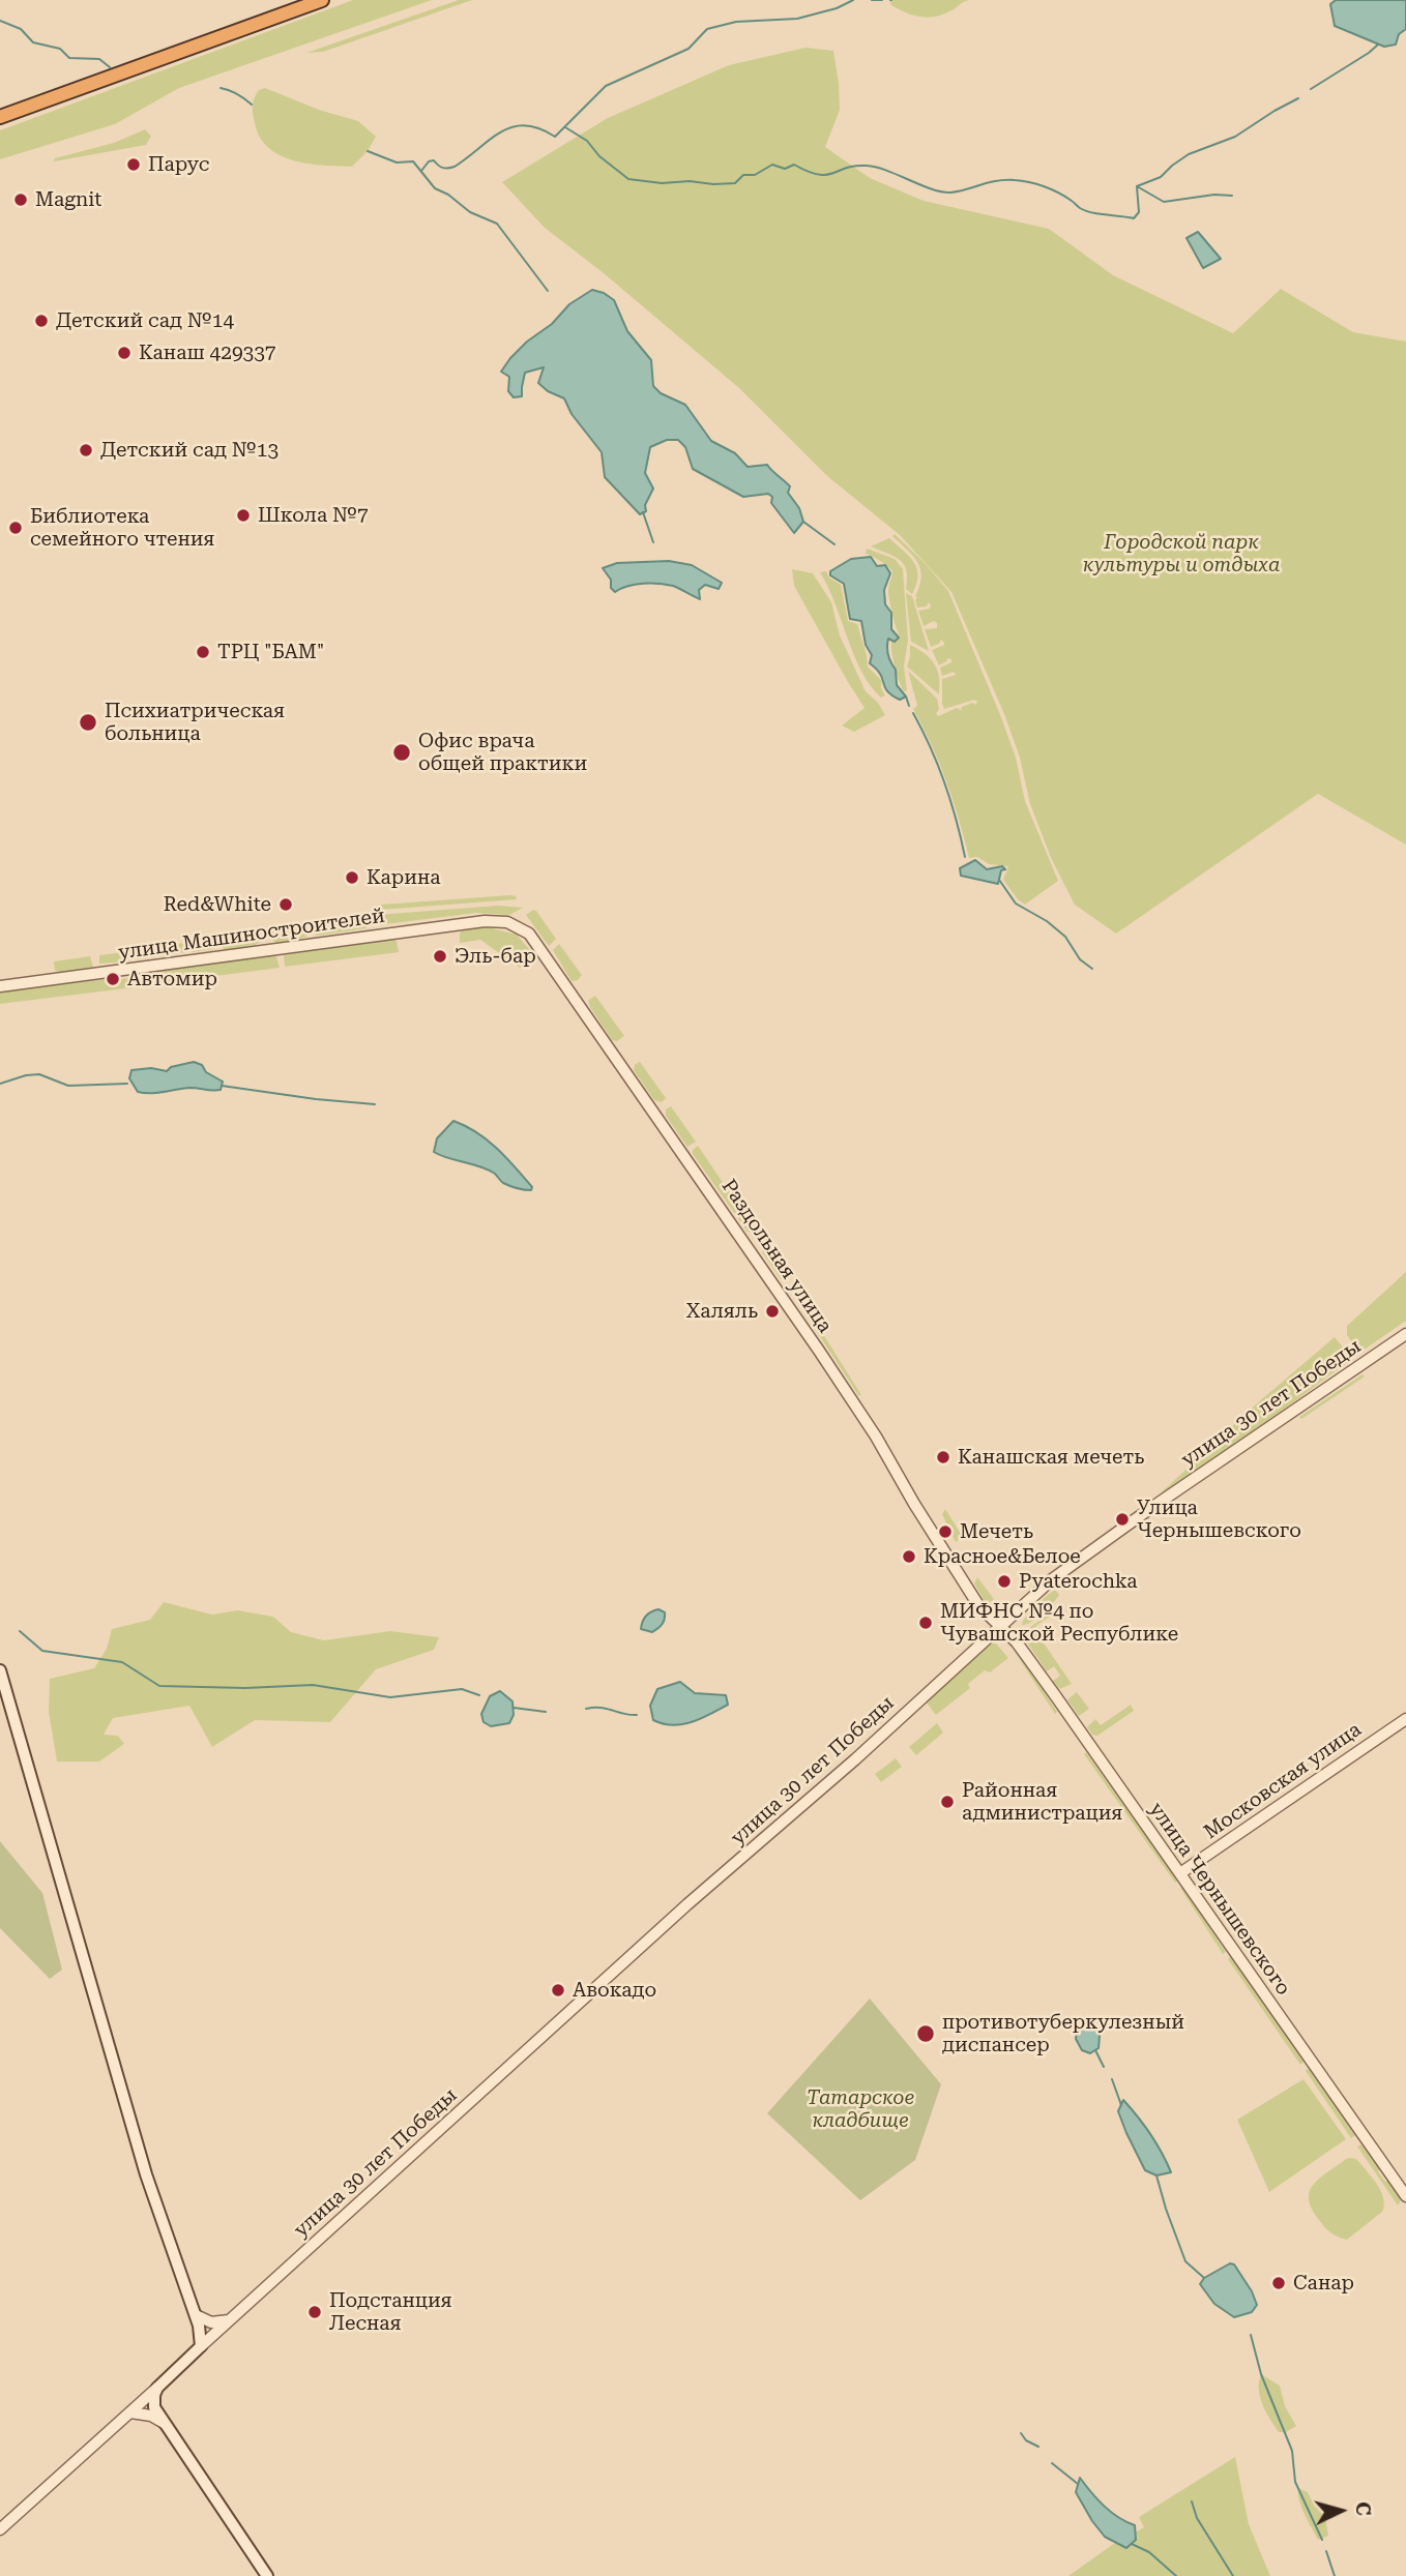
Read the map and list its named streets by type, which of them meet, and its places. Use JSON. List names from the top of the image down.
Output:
{
  "streets": {
    "street": [
      "улица Машиностроителей",
      "Раздольная улица",
      "улица 30 лет Победы",
      "Московская улица",
      "улица Чернышевского"
    ]
  },
  "crossings": [
    ["улица Машиностроителей", "Раздольная улица"],
    ["Раздольная улица", "улица 30 лет Победы"],
    ["Раздольная улица", "улица Чернышевского"],
    ["улица 30 лет Победы", "улица Чернышевского"],
    ["Московская улица", "улица Чернышевского"]
  ],
  "parks": ["Городской парк культуры и отдыха", "Татарское кладбище"],
  "places": [
    "Парус",
    "Magnit",
    "Детский сад №14",
    "Канаш 429337",
    "Детский сад №13",
    "Школа №7",
    "Библиотека семейного чтения",
    "ТРЦ \"БАМ\"",
    "Психиатрическая больница",
    "Офис врача общей практики",
    "Карина",
    "Red&White",
    "Эль-бар",
    "Автомир",
    "Халяль",
    "Канашская мечеть",
    "Улица Чернышевского",
    "Мечеть",
    "Красное&Белое",
    "Pyaterochka",
    "МИФНС №4 по Чувашской Республике",
    "Районная администрация",
    "Авокадо",
    "противотуберкулезный диспансер",
    "Санар",
    "Подстанция Лесная"
  ],
  "north": "right"
}
